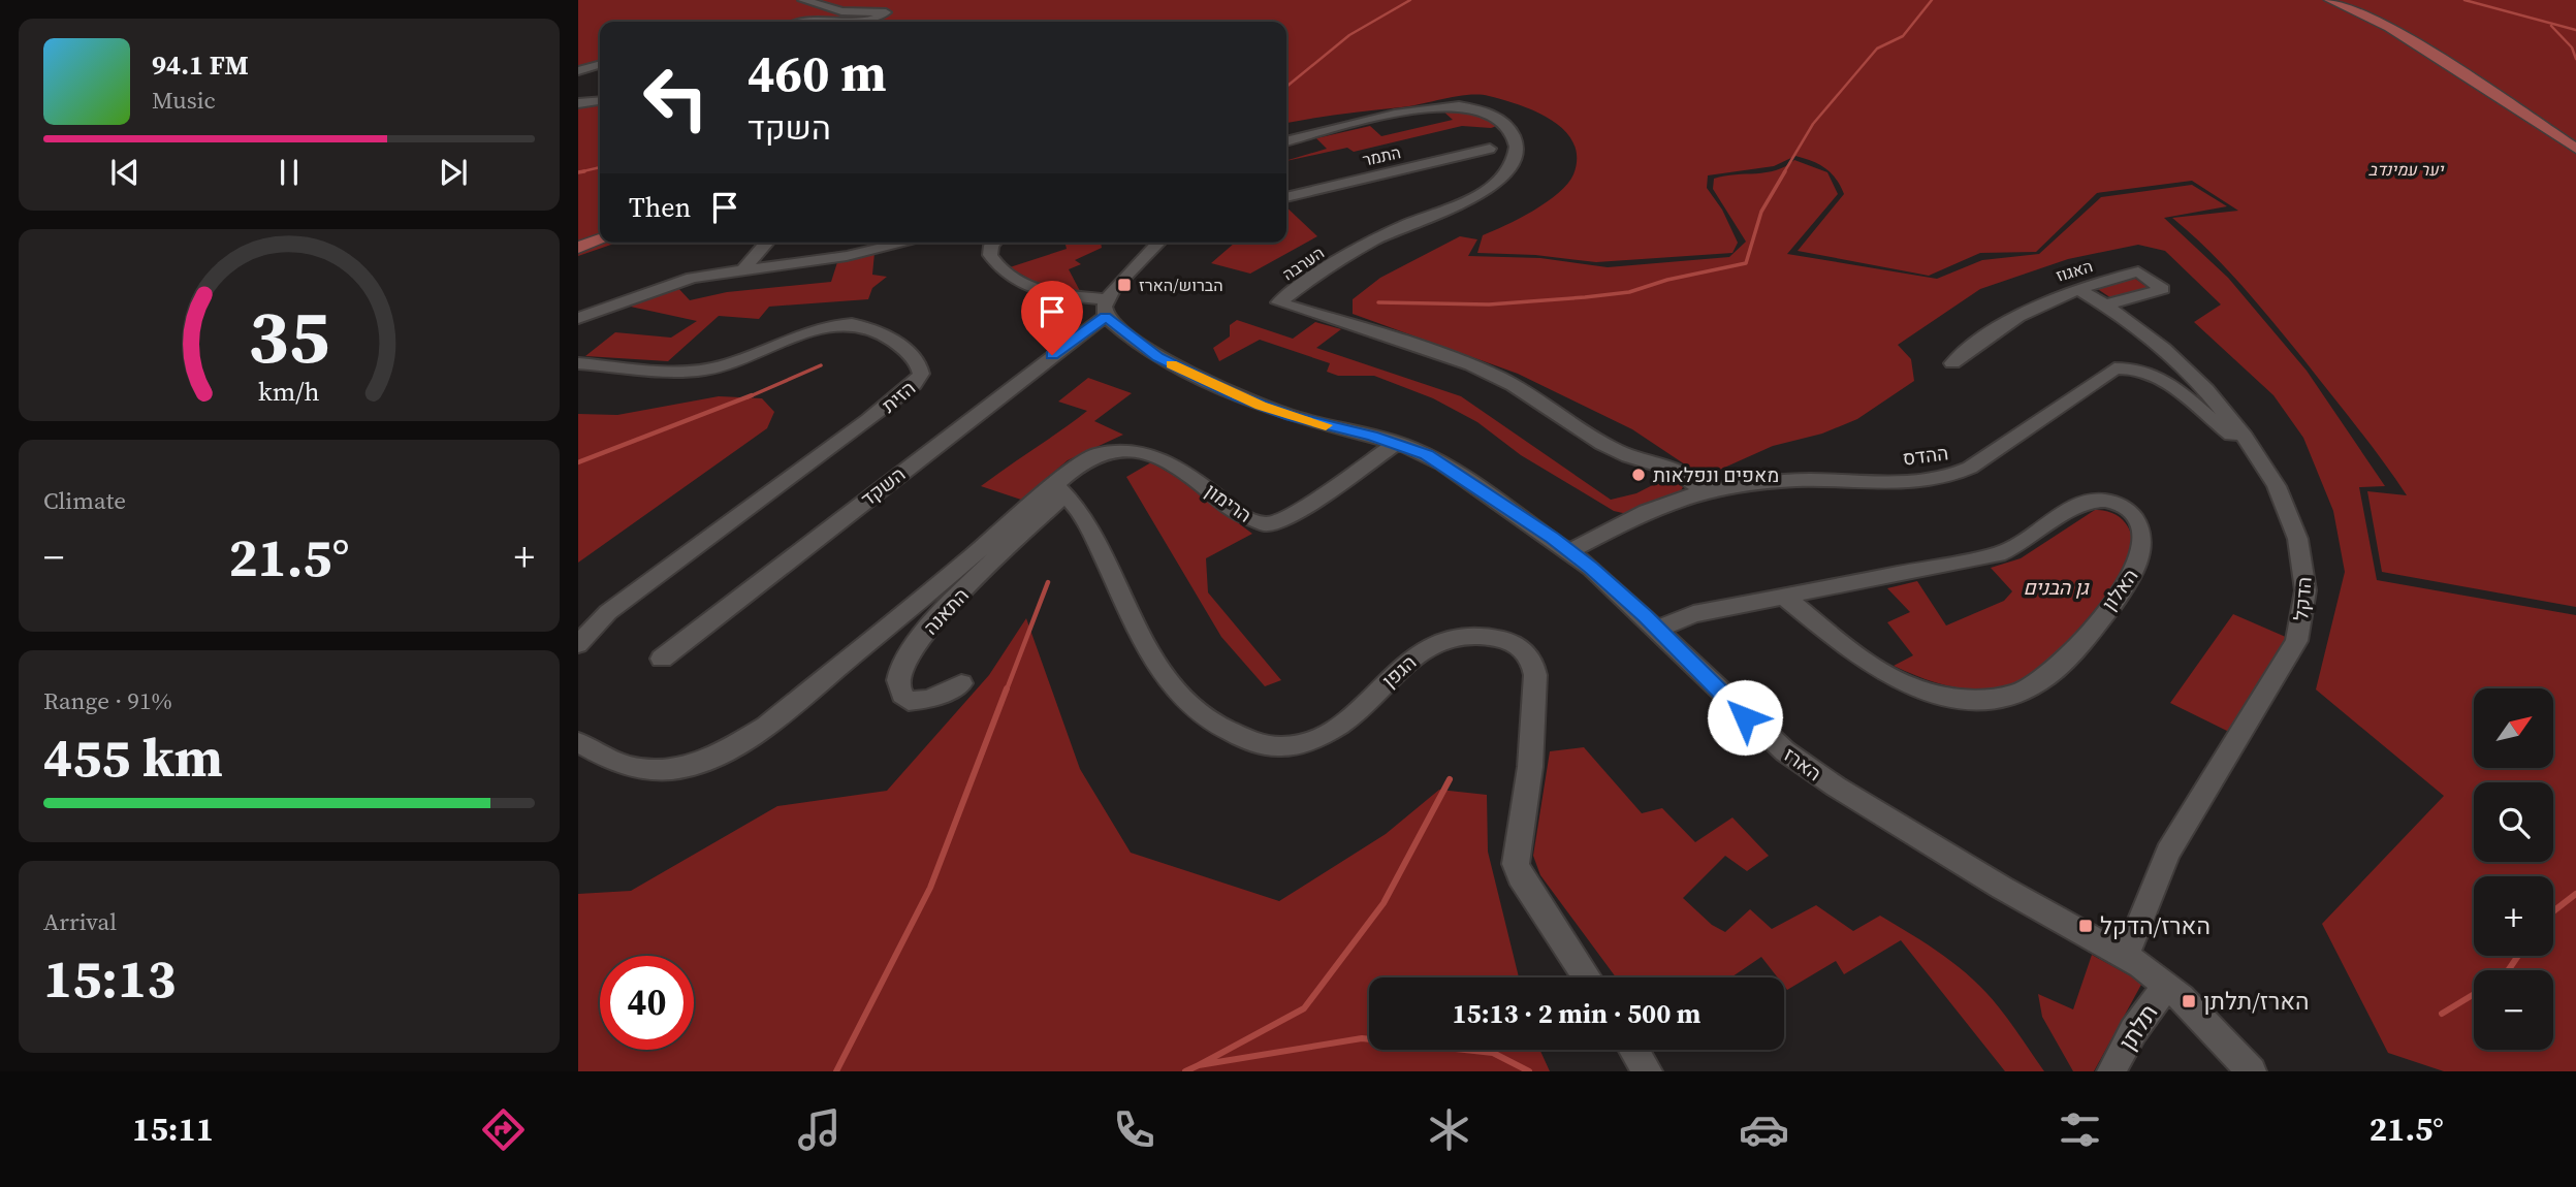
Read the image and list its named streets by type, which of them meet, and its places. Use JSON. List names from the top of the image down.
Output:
{
  "streets": {
    "street": [
      "התמר",
      "הערבה",
      "האגוז",
      "הזית",
      "ההדס",
      "השקד",
      "הרימון",
      "האלון",
      "הדקל",
      "התאנה",
      "הגפן",
      "הארז",
      "תלתן"
    ]
  },
  "crossings": [
    ["הערבה", "ההדס"],
    ["האגוז", "הדקל"],
    ["ההדס", "הדקל"],
    ["ההדס", "הארז"],
    ["השקד", "הארז"],
    ["הרימון", "התאנה"],
    ["הרימון", "הגפן"],
    ["הרימון", "הארז"],
    ["האלון", "הארז"],
    ["הדקל", "הארז"],
    ["התאנה", "הגפן"],
    ["הארז", "תלתן"]
  ],
  "parks": ["יער עמינדב", "גן הבנים"],
  "places": {
    "transit": ["הברוש/הארז", "הארז/הדקל", "הארז/תלתן"],
    "other": ["מאפים ונפלאות"]
  },
  "north": "top right",
  "page": {
    "turn": ["460 m", "השקד"],
    "song": ["94.1 FM", "Music"],
    "then": "Then",
    "tile": [
      "Climate",
      ["Range · 91%", "455 km"],
      ["Arrival", "15:13"]
    ],
    "heat": ["−", "21.5°", "+"],
    "map_buttons": ["+", "−"],
    "limit": "40",
    "trip": "15:13 · 2 min · 500 m",
    "tabs": ["15:11", "21.5°"],
    "gauge": ["35", "km/h"]
  }
}
